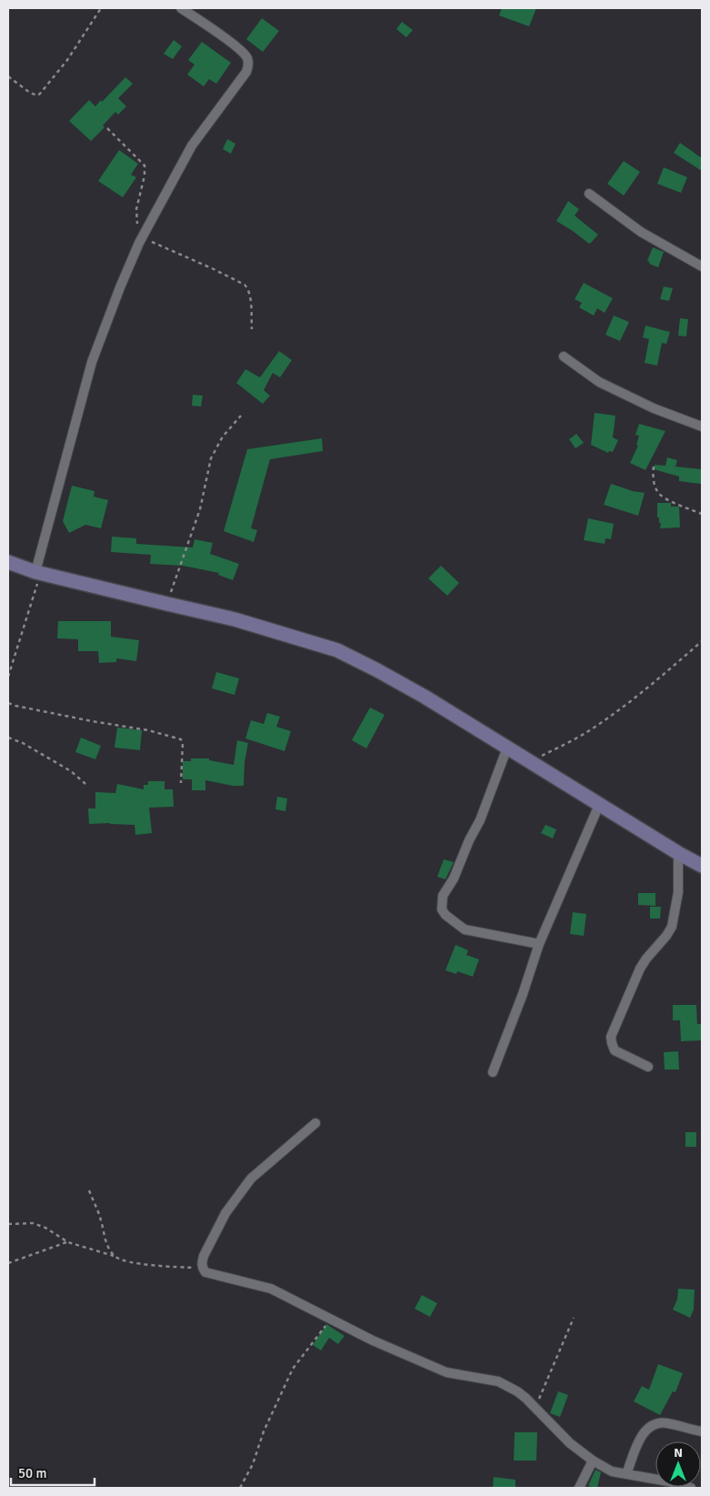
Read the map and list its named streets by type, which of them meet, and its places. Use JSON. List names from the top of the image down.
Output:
{
  "scale_bar": "50 m",
  "north": "top"
}
